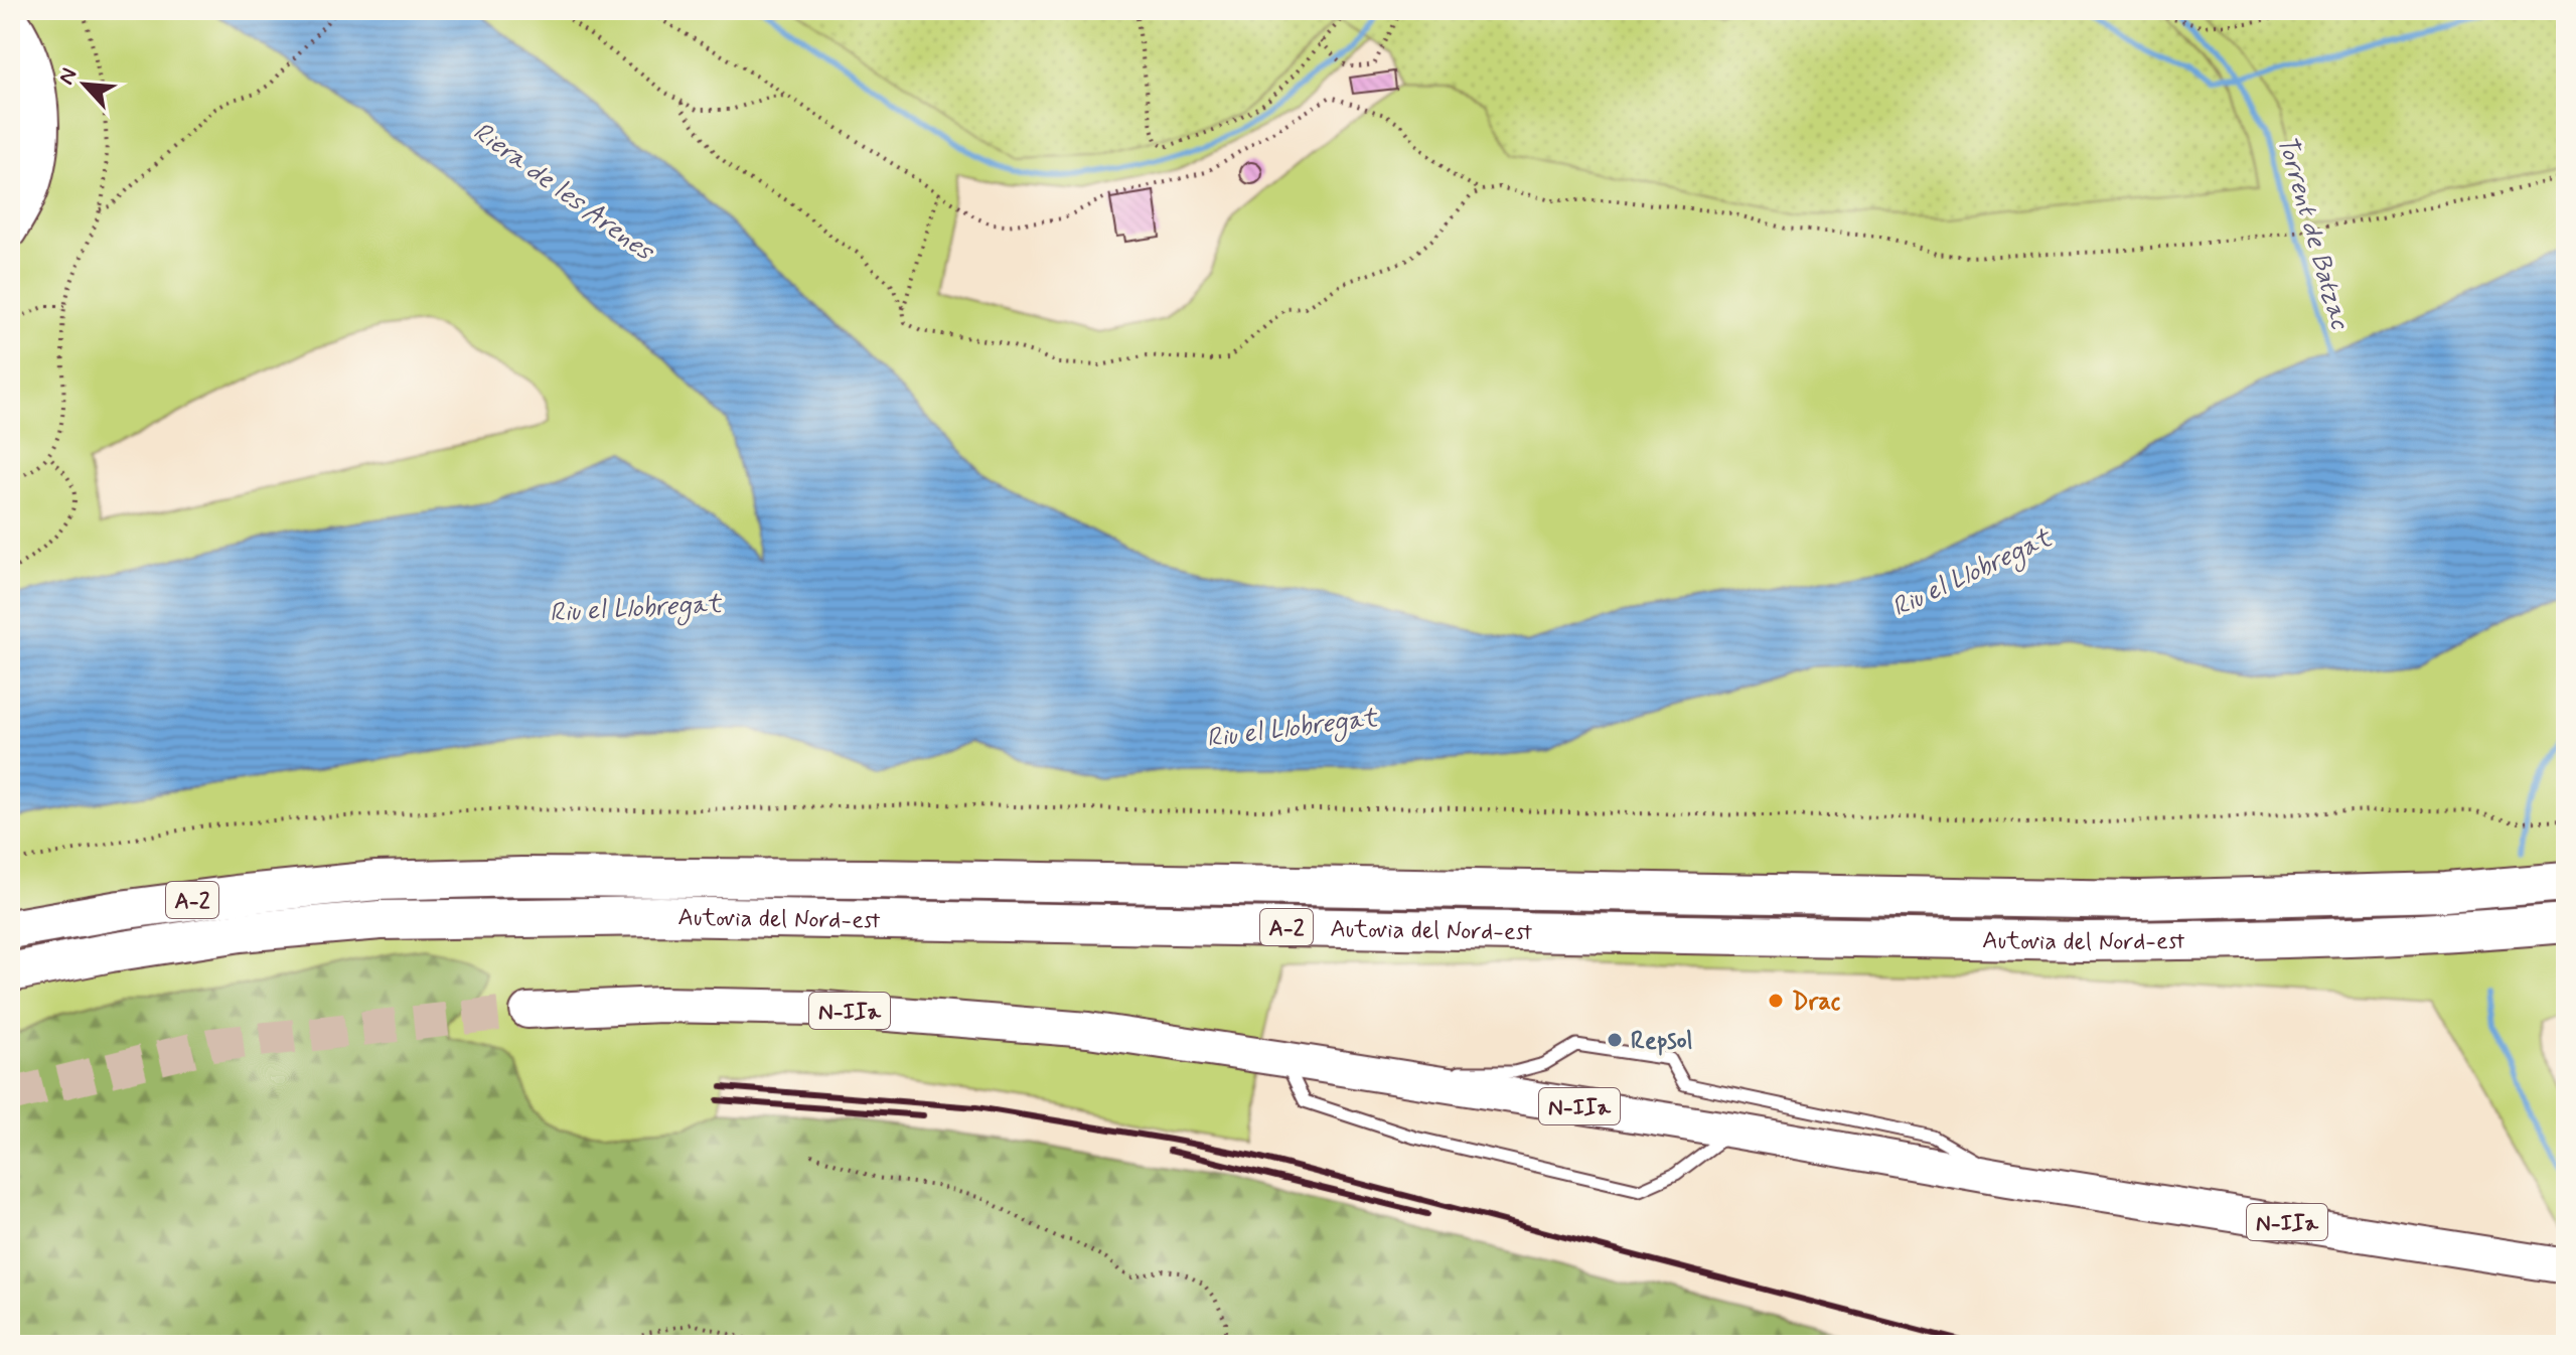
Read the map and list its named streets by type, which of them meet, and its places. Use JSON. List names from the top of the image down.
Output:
{
  "streets": {
    "highway": ["A-2", "Autovia del Nord-est"],
    "main road": ["N-IIa"]
  },
  "water": ["Riera de les Arenes", "Torrent de Batzac", "Riu el Llobregat"],
  "places": ["Drac", "Repsol"],
  "north": "top left"
}
